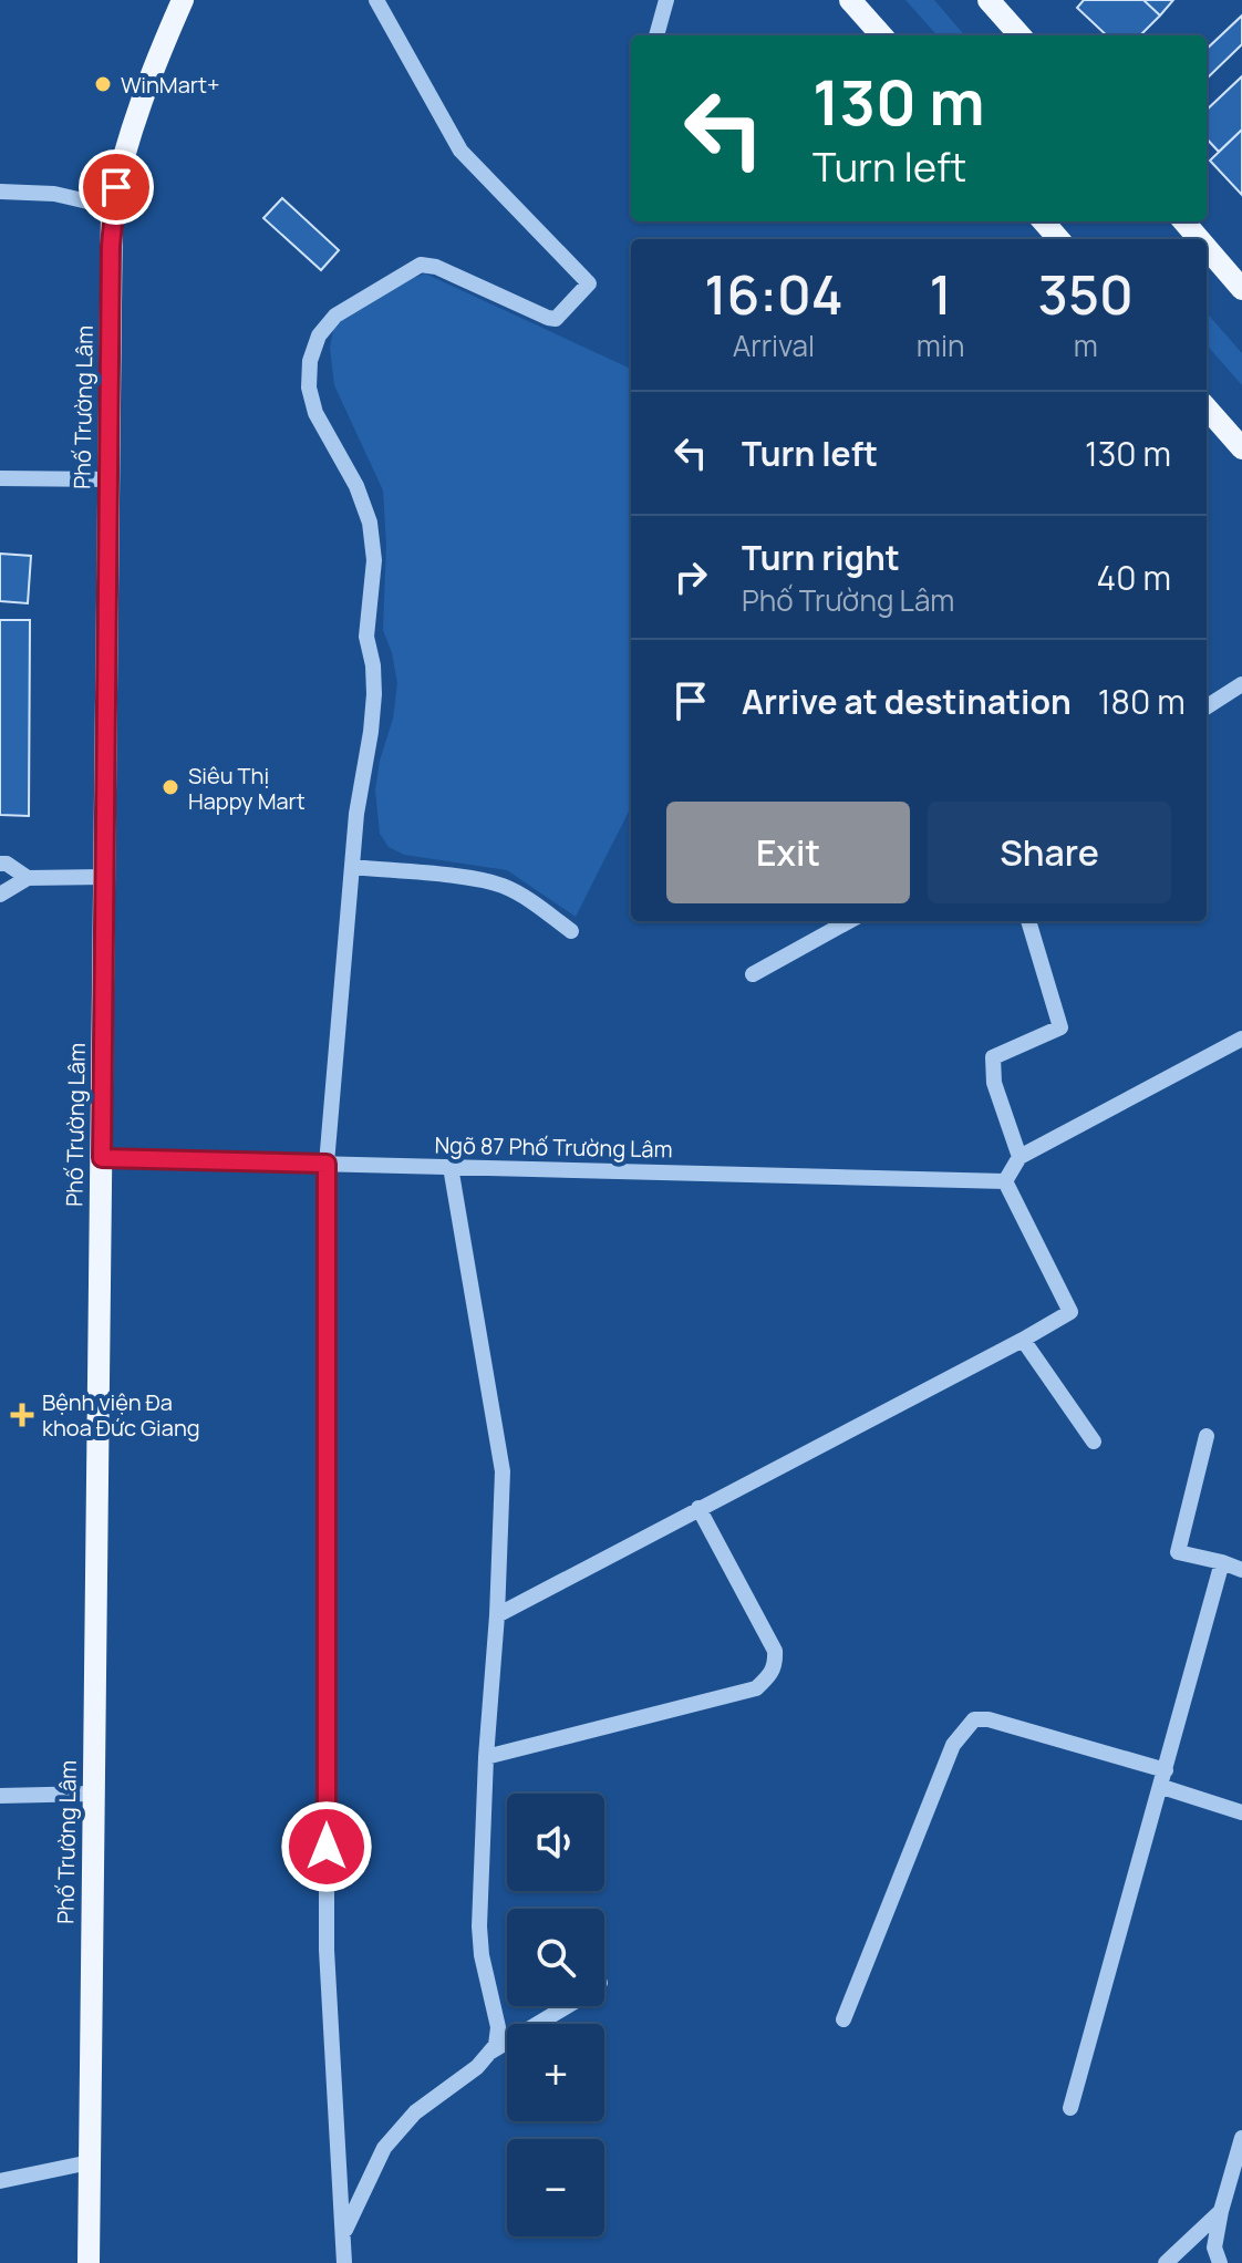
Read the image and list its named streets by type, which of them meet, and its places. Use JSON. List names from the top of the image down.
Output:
{
  "streets": {
    "main road": ["Phố Trường Lâm"],
    "street": ["Ngõ 87 Phố Trường Lâm"]
  },
  "crossings": [
    ["Phố Trường Lâm", "Ngõ 87 Phố Trường Lâm"]
  ],
  "places": {
    "other": ["WinMart+", "Siêu Thị Happy Mart"],
    "health": ["Bệnh viện Đa khoa Đức Giang"]
  },
  "page": {
    "turn": ["130 m", "Turn left"],
    "eta": [
      "16:04",
      "Arrival",
      "1",
      "min",
      "350",
      "m"
    ],
    "list": [
      {
        "name": "Turn left",
        "value": "130 m"
      },
      {
        "name": "Turn right",
        "note": "Phố Trường Lâm",
        "value": "40 m"
      },
      {
        "name": "Arrive at destination",
        "value": "180 m"
      }
    ],
    "buttons": ["Exit", "Share"],
    "map_buttons": ["+", "−"]
  }
}
